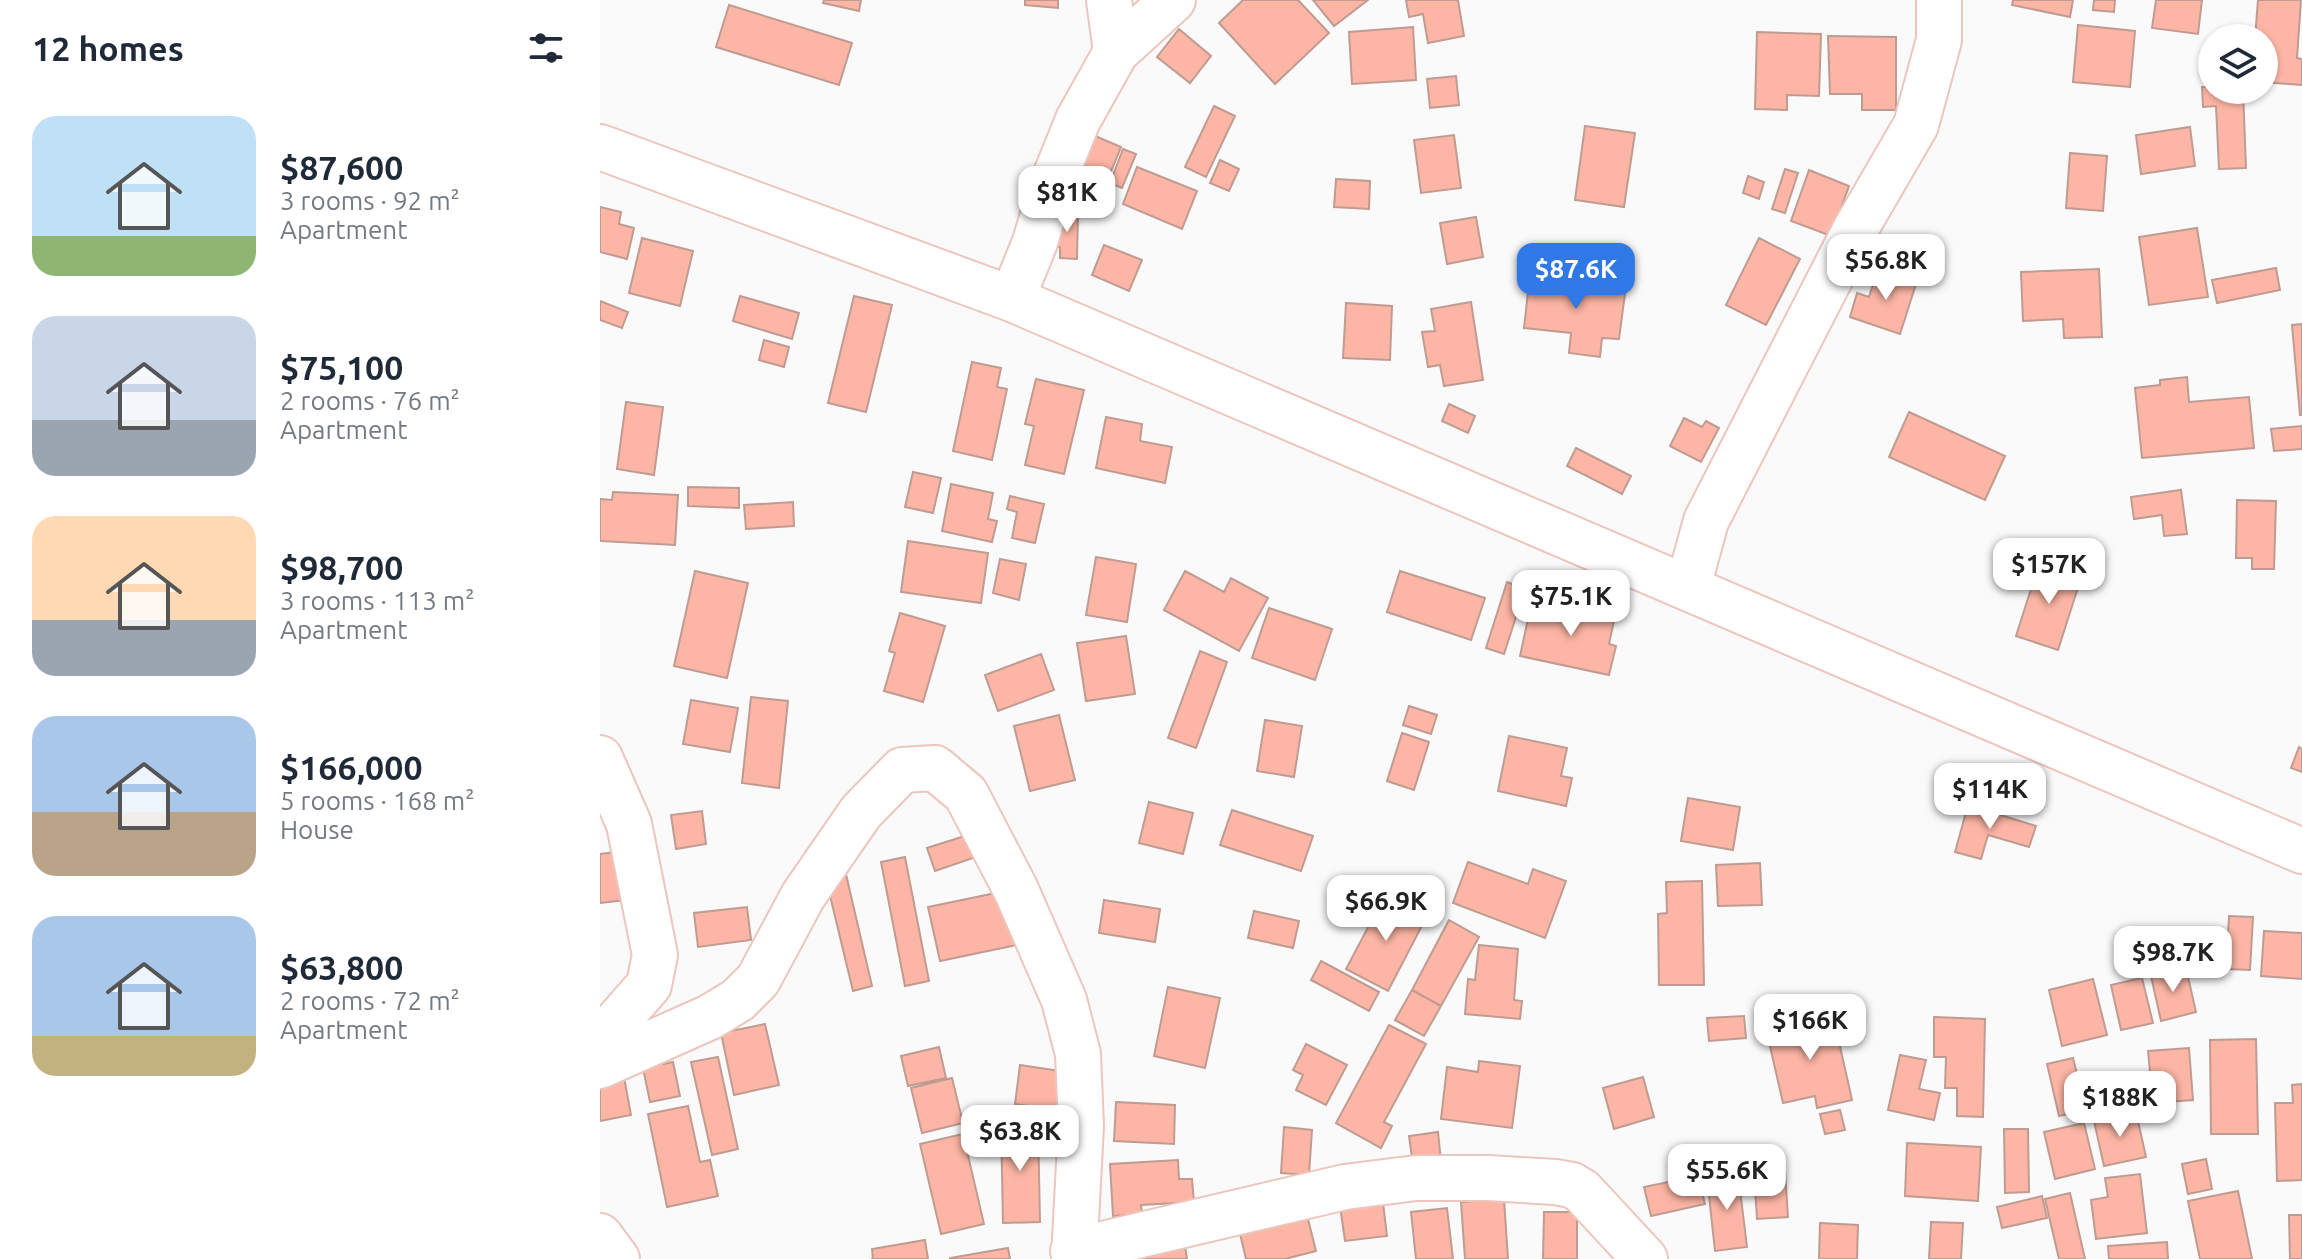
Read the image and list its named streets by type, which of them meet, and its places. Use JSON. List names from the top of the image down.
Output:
{
  "page": {
    "heading": "12 homes",
    "list": [
      {
        "name": "$87,600",
        "note": "3 rooms · 92 m² · Apartment"
      },
      {
        "name": "$75,100",
        "note": "2 rooms · 76 m² · Apartment"
      },
      {
        "name": "$98,700",
        "note": "3 rooms · 113 m² · Apartment"
      },
      {
        "name": "$166,000",
        "note": "5 rooms · 168 m² · House"
      },
      {
        "name": "$63,800",
        "note": "2 rooms · 72 m² · Apartment"
      }
    ],
    "price": [
      "$81K",
      "$56.8K",
      "$87.6K",
      "$157K",
      "$75.1K",
      "$114K",
      "$66.9K",
      "$98.7K",
      "$166K",
      "$188K",
      "$63.8K",
      "$55.6K"
    ]
  }
}
